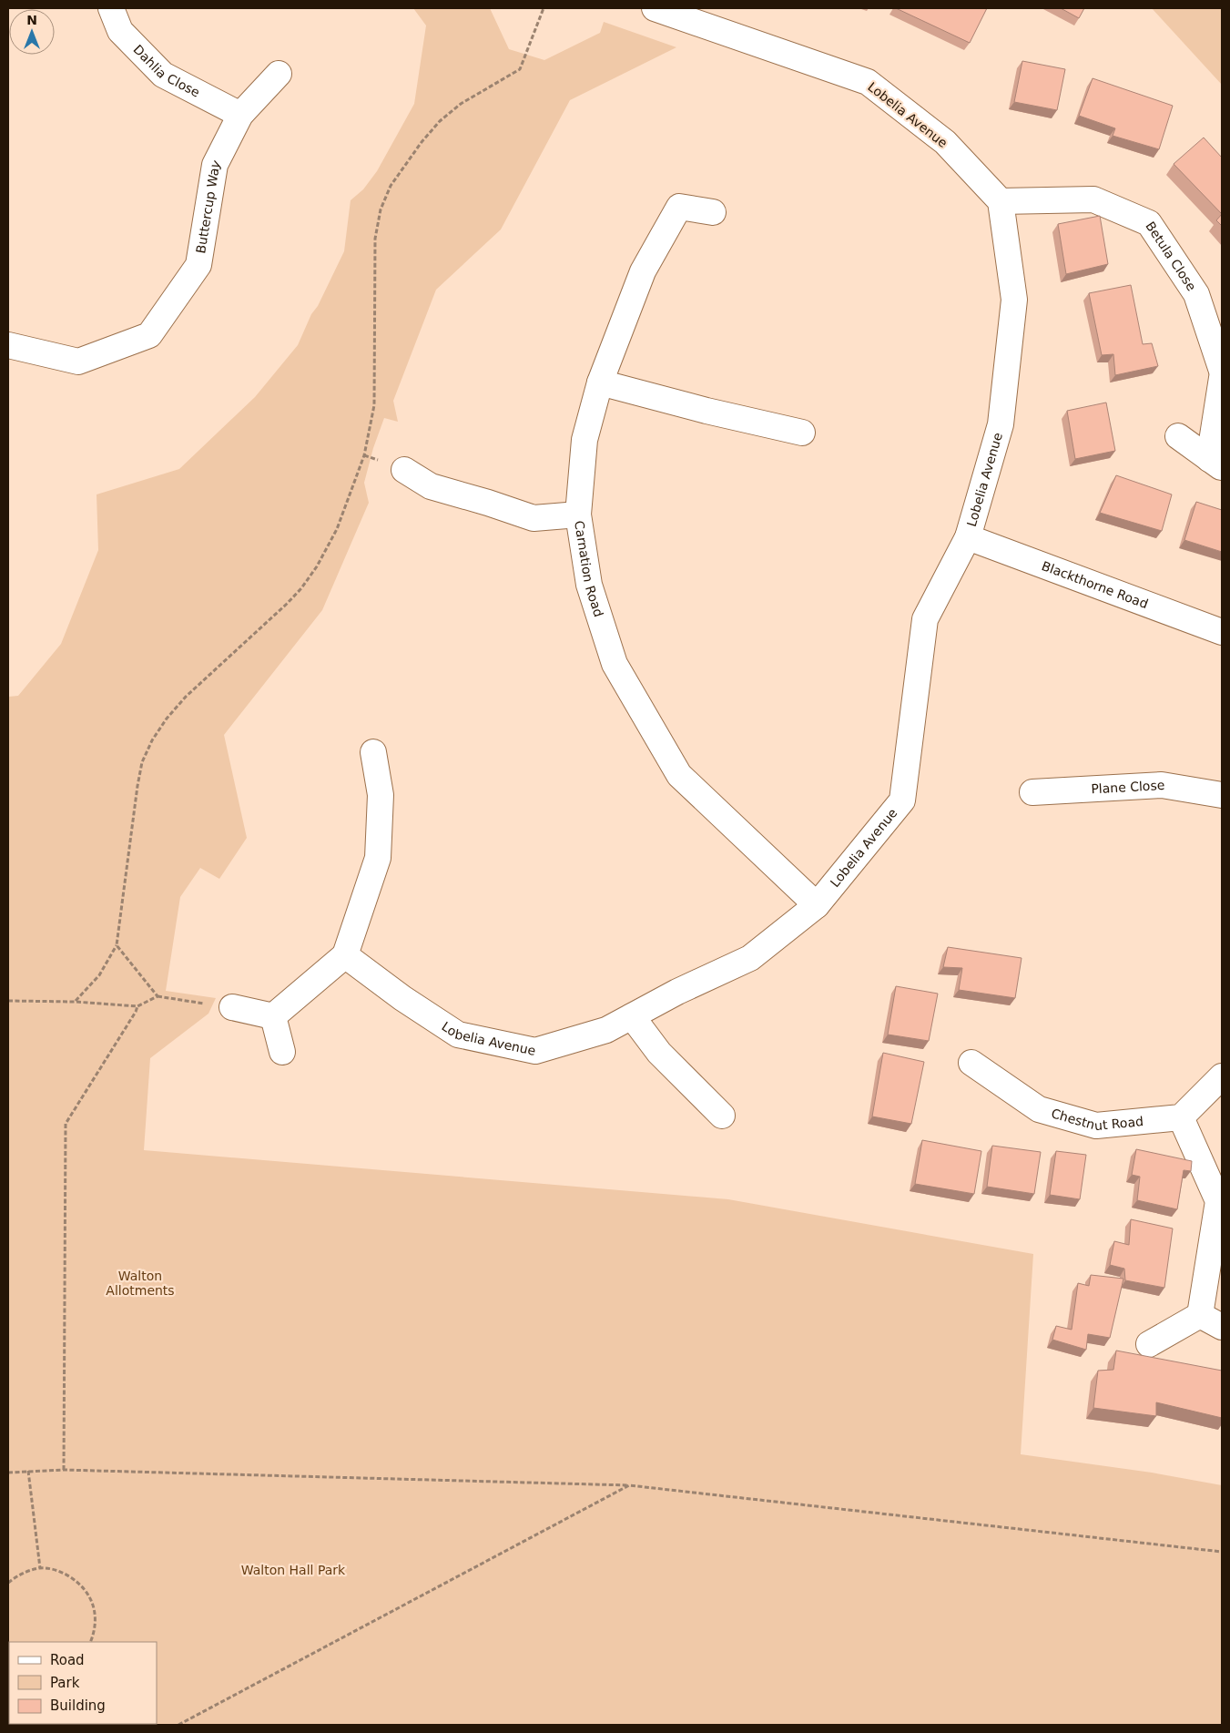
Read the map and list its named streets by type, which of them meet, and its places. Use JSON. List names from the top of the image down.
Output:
{
  "streets": {
    "street": [
      "Dahlia Close",
      "Lobelia Avenue",
      "Buttercup Way",
      "Betula Close",
      "Carnation Road",
      "Blackthorne Road",
      "Plane Close",
      "Chestnut Road"
    ]
  },
  "crossings": [
    ["Dahlia Close", "Buttercup Way"],
    ["Lobelia Avenue", "Betula Close"],
    ["Lobelia Avenue", "Carnation Road"],
    ["Lobelia Avenue", "Blackthorne Road"]
  ],
  "parks": ["Walton Allotments", "Walton Hall Park"],
  "legend": ["Road", "Park", "Building"],
  "north": "top"
}
